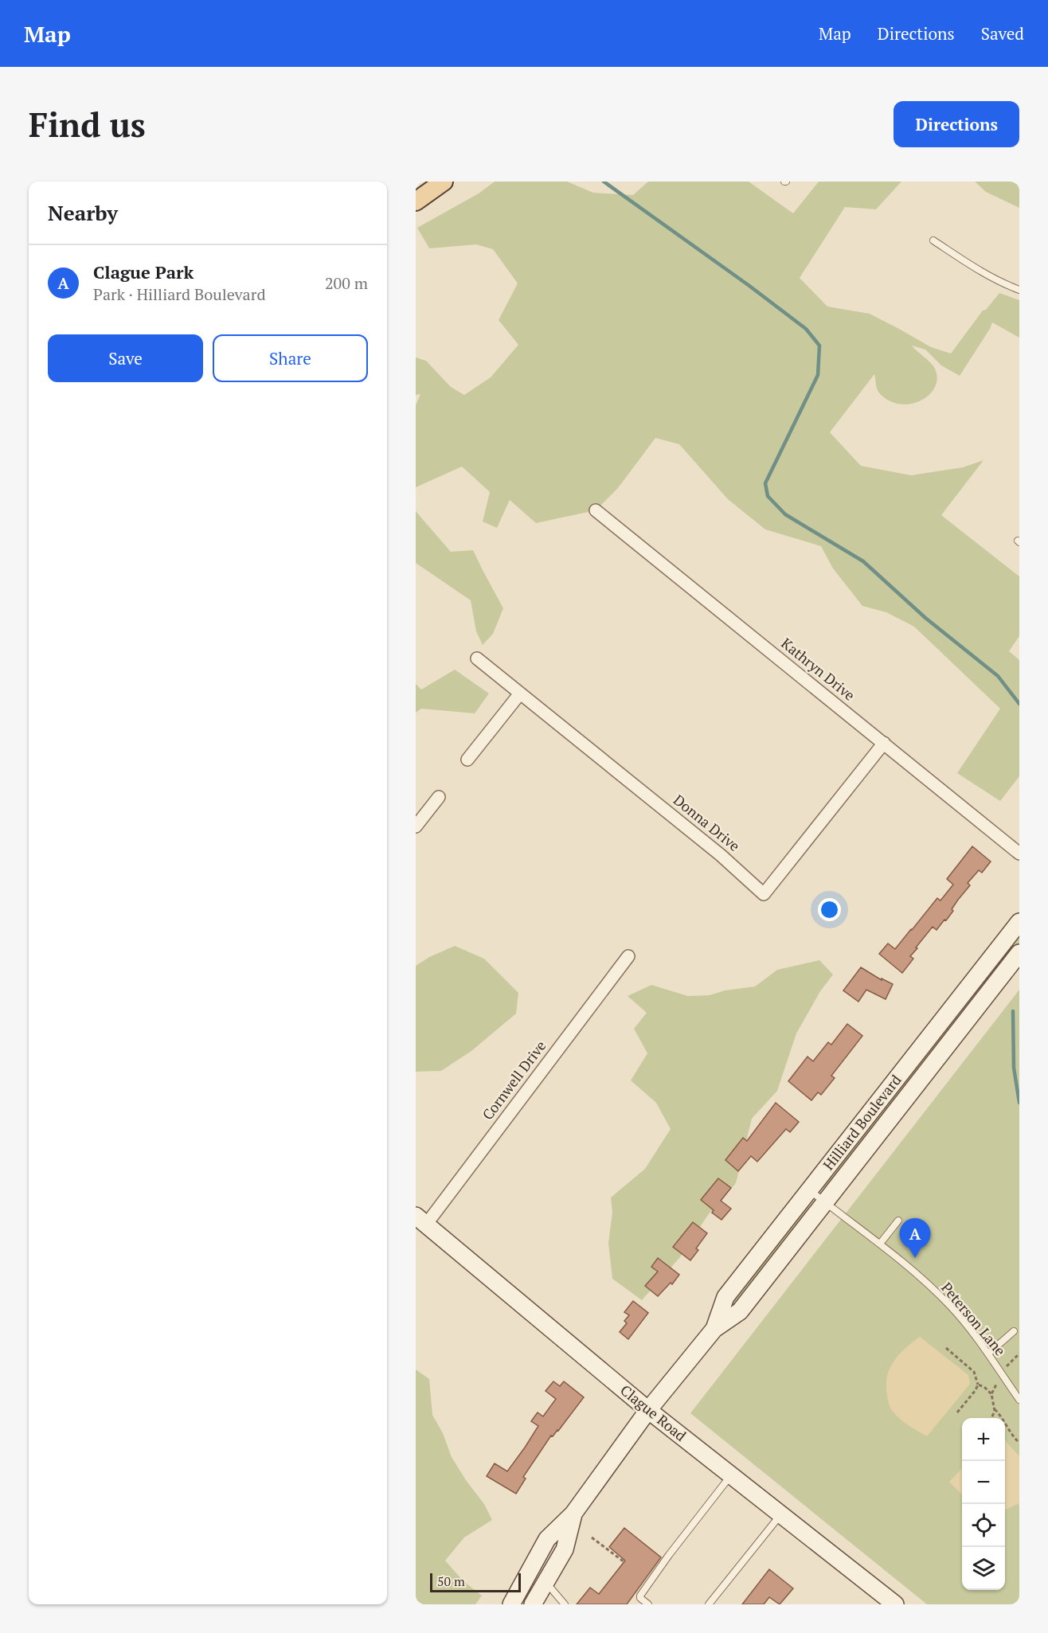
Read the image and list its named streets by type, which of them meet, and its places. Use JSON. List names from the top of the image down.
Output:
{
  "streets": {
    "main road": ["Hilliard Boulevard", "Clague Road"],
    "street": ["Kathryn Drive", "Donna Drive", "Cornwell Drive"],
    "lane": ["Peterson Lane"]
  },
  "crossings": [
    ["Kathryn Drive", "Donna Drive"],
    ["Cornwell Drive", "Clague Road"],
    ["Hilliard Boulevard", "Peterson Lane"],
    ["Hilliard Boulevard", "Clague Road"]
  ],
  "scale_bar": "50 m",
  "page": {
    "header": "Map",
    "nav": ["Map", "Directions", "Saved"],
    "buttons": [
      "Directions",
      ["Save", "Share"]
    ],
    "title": "Find us",
    "heading": "Nearby",
    "list": [
      {
        "mark": "A",
        "name": "Clague Park",
        "note": "Park · Hilliard Boulevard",
        "value": "200 m"
      }
    ],
    "pins": "A",
    "map_buttons": ["+", "−"],
    "scale": "50 m"
  }
}
